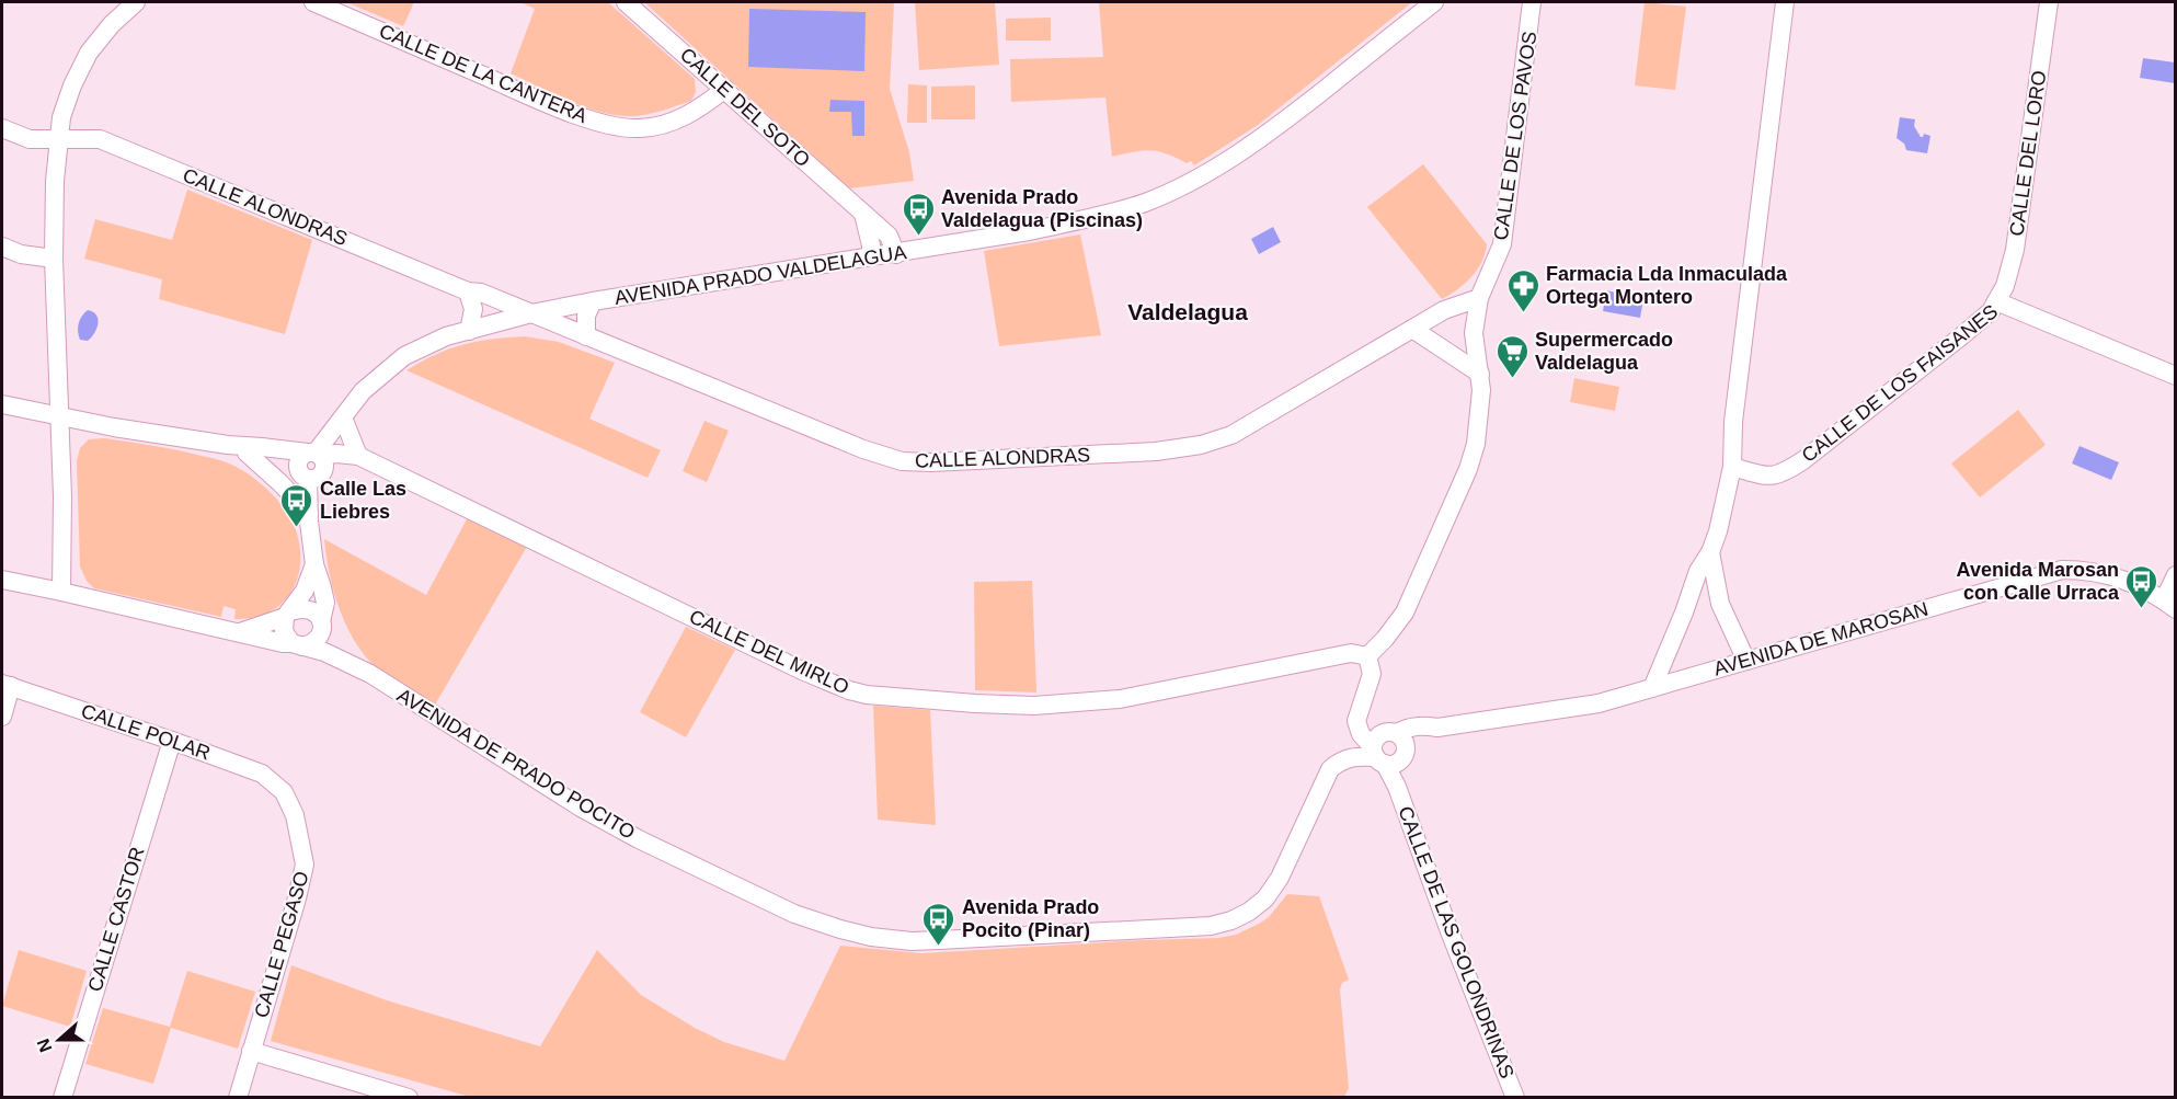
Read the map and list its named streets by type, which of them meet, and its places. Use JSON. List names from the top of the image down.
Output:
{
  "streets": {
    "street": [
      "CALLE DE LA CANTERA",
      "CALLE DEL SOTO",
      "CALLE DE LOS PAVOS",
      "CALLE DEL LORO",
      "CALLE ALONDRAS",
      "AVENIDA PRADO VALDELAGUA",
      "CALLE DE LOS FAISANES",
      "AVENIDA DE MAROSAN",
      "CALLE DEL MIRLO",
      "CALLE POLAR",
      "AVENIDA DE PRADO POCITO",
      "CALLE CASTOR",
      "CALLE DE LAS GOLONDRINAS",
      "CALLE PEGASO"
    ]
  },
  "crossings": [
    ["CALLE DE LA CANTERA", "CALLE DEL SOTO"],
    ["CALLE DEL SOTO", "AVENIDA PRADO VALDELAGUA"],
    ["CALLE DE LOS PAVOS", "CALLE ALONDRAS"],
    ["CALLE DE LOS PAVOS", "CALLE DEL MIRLO"],
    ["CALLE DEL LORO", "CALLE DE LOS FAISANES"],
    ["CALLE ALONDRAS", "AVENIDA PRADO VALDELAGUA"],
    ["AVENIDA PRADO VALDELAGUA", "CALLE DEL MIRLO"],
    ["AVENIDA DE MAROSAN", "AVENIDA DE PRADO POCITO"],
    ["CALLE POLAR", "CALLE CASTOR"],
    ["CALLE POLAR", "CALLE PEGASO"],
    ["AVENIDA DE PRADO POCITO", "CALLE DE LAS GOLONDRINAS"]
  ],
  "districts": ["Valdelagua"],
  "places": {
    "bus stop": [
      "Avenida Prado Valdelagua (Piscinas)",
      "Calle Las Liebres",
      "Avenida Marosan con Calle Urraca",
      "Avenida Prado Pocito (Pinar)"
    ],
    "pharmacy": ["Farmacia Lda Inmaculada Ortega Montero"],
    "supermarket": ["Supermercado Valdelagua"]
  },
  "north": "left"
}
